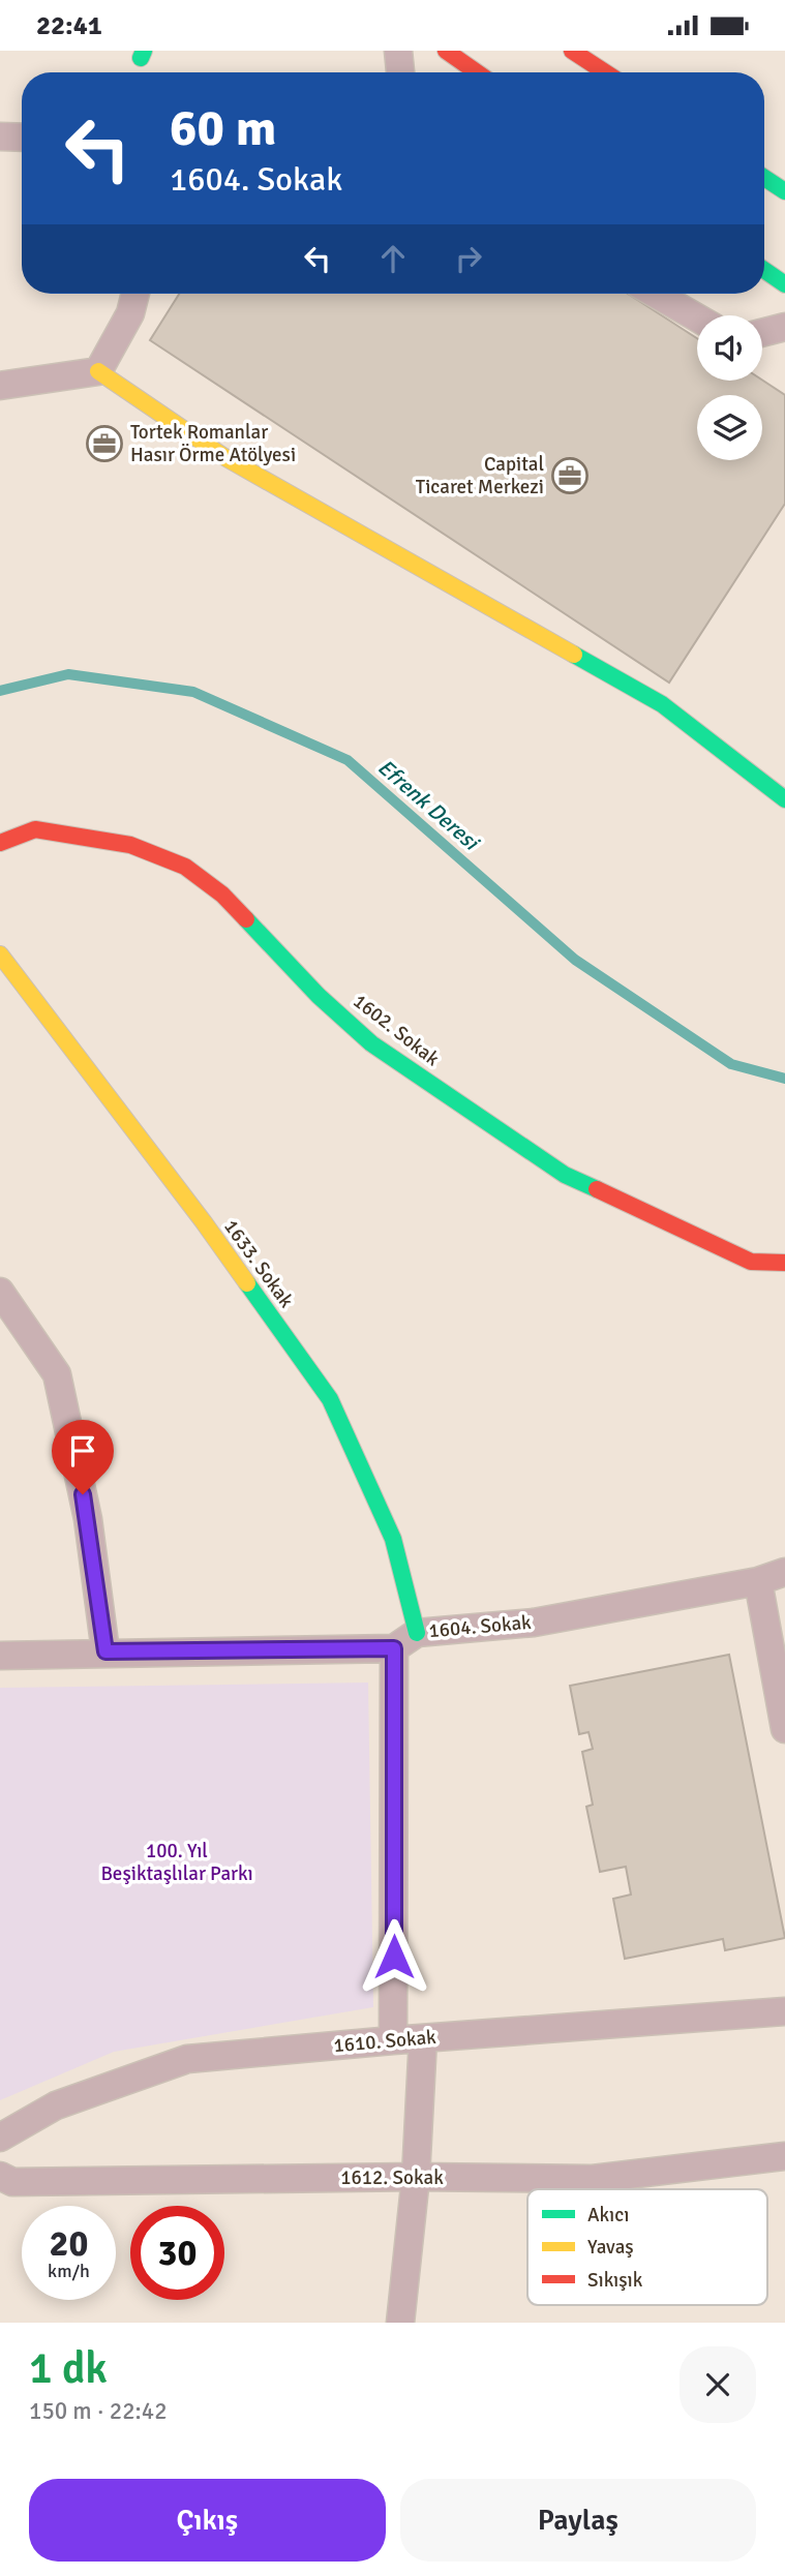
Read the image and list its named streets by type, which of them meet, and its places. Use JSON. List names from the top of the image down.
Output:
{
  "streets": {
    "main road": ["1602. Sokak", "1633. Sokak"],
    "street": ["1604. Sokak", "1610. Sokak", "1612. Sokak"]
  },
  "crossings": [
    ["1633. Sokak", "1604. Sokak"]
  ],
  "water": ["Efrenk Deresi"],
  "parks": ["100. Yıl Beşiktaşlılar Parkı"],
  "places": {
    "office": ["Tortek Romanlar Hasır Örme Atölyesi", "Capital Ticaret Merkezi"]
  },
  "legend": ["Akıcı", "Yavaş", "Sıkışık"],
  "page": {
    "status": "22:41",
    "turn": ["60 m", "1604. Sokak"],
    "speed": "20 km/h",
    "limit": "30",
    "heading": ["1 dk", "150 m · 22:42"],
    "buttons": ["Çıkış", "Paylaş"]
  }
}
